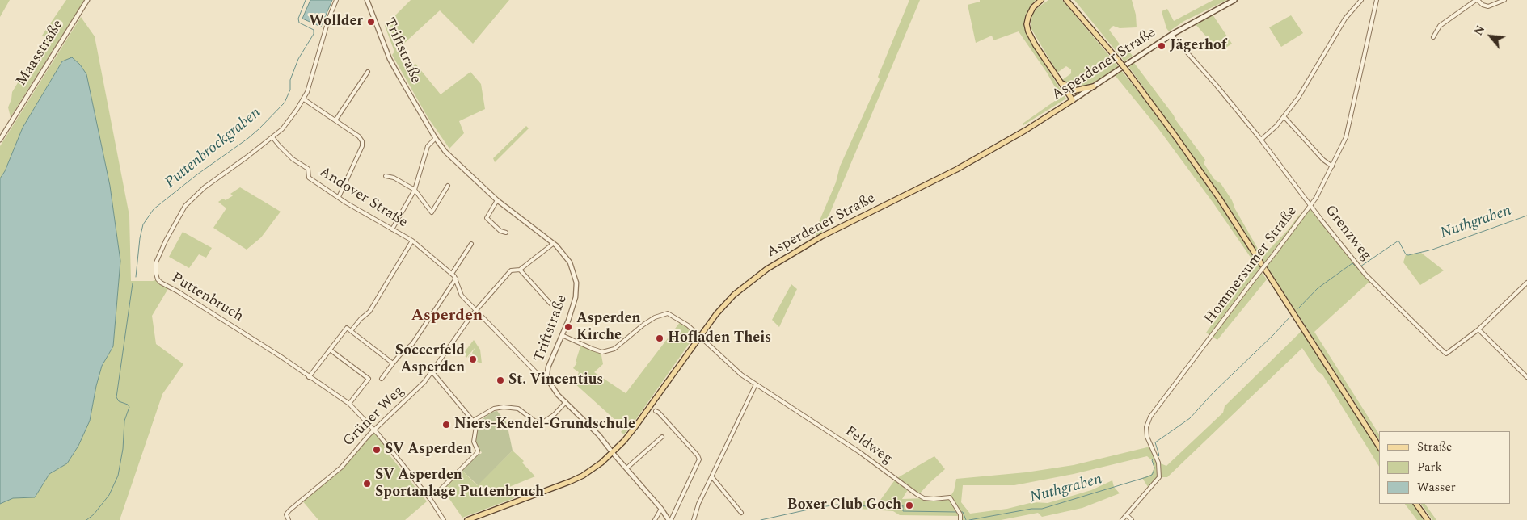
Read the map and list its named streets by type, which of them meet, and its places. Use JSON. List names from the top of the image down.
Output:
{
  "streets": {
    "main road": ["Asperdener Straße"],
    "street": [
      "Triftstraße",
      "Maasstraße",
      "Andover Straße",
      "Grenzweg",
      "Hommersumer Straße",
      "Puttenbruch",
      "Grüner Weg",
      "Feldweg"
    ]
  },
  "crossings": [
    ["Triftstraße", "Asperdener Straße"],
    ["Triftstraße", "Andover Straße"],
    ["Triftstraße", "Grüner Weg"],
    ["Triftstraße", "Feldweg"],
    ["Asperdener Straße", "Grenzweg"],
    ["Asperdener Straße", "Feldweg"],
    ["Andover Straße", "Puttenbruch"],
    ["Andover Straße", "Grüner Weg"],
    ["Grenzweg", "Hommersumer Straße"],
    ["Puttenbruch", "Grüner Weg"]
  ],
  "districts": ["Asperden"],
  "water": ["Puttenbrockgraben", "Nuthgraben"],
  "places": [
    "Wollder",
    "Jägerhof",
    "Asperden Kirche",
    "Hofladen Theis",
    "Soccerfeld Asperden",
    "St. Vincentius",
    "Niers-Kendel-Grundschule",
    "SV Asperden",
    "SV Asperden Sportanlage Puttenbruch",
    "Boxer Club Goch"
  ],
  "legend": ["Straße", "Park", "Wasser"],
  "north": "top left"
}
